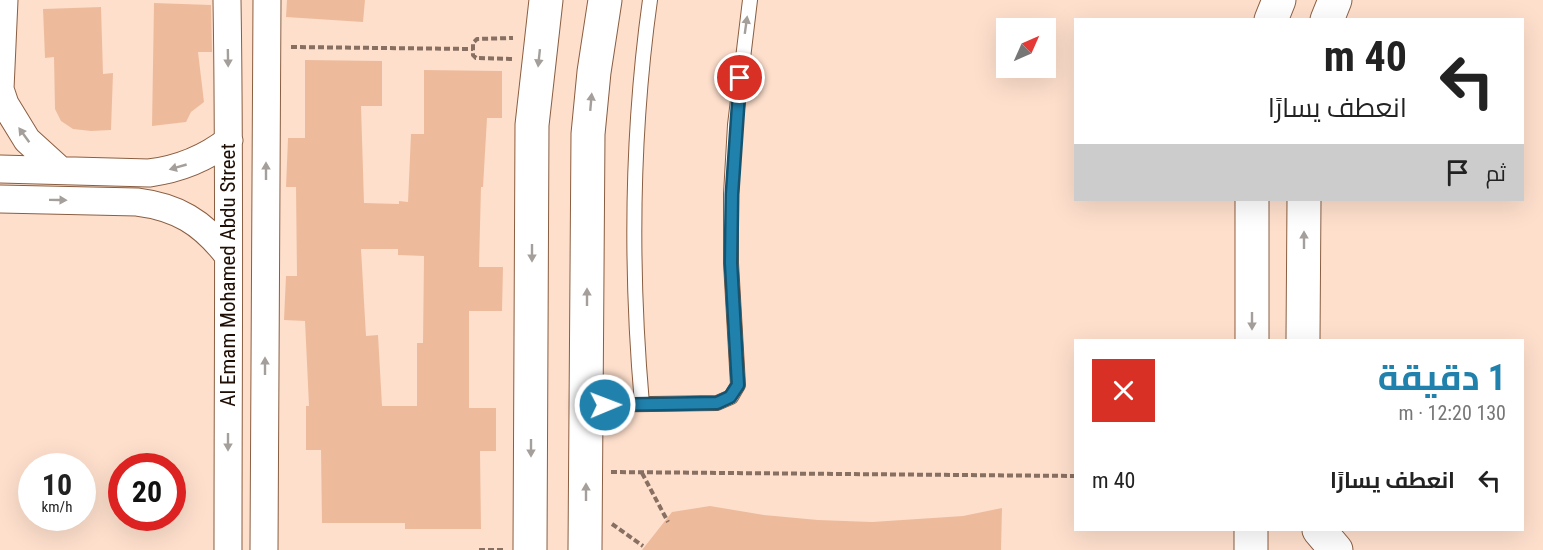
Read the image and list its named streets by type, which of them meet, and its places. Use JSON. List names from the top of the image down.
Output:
{
  "streets": {
    "street": ["Al Emam Mohamed Abdu Street"]
  },
  "north": "top right",
  "page": {
    "turn": ["40 m", "انعطف يسارًا"],
    "then": "ثم",
    "heading": ["1 دقيقة", "130 m · 12:20"],
    "list": [
      {
        "name": "انعطف يسارًا",
        "value": "40 m"
      }
    ],
    "speed": "10 km/h",
    "limit": "20"
  }
}
